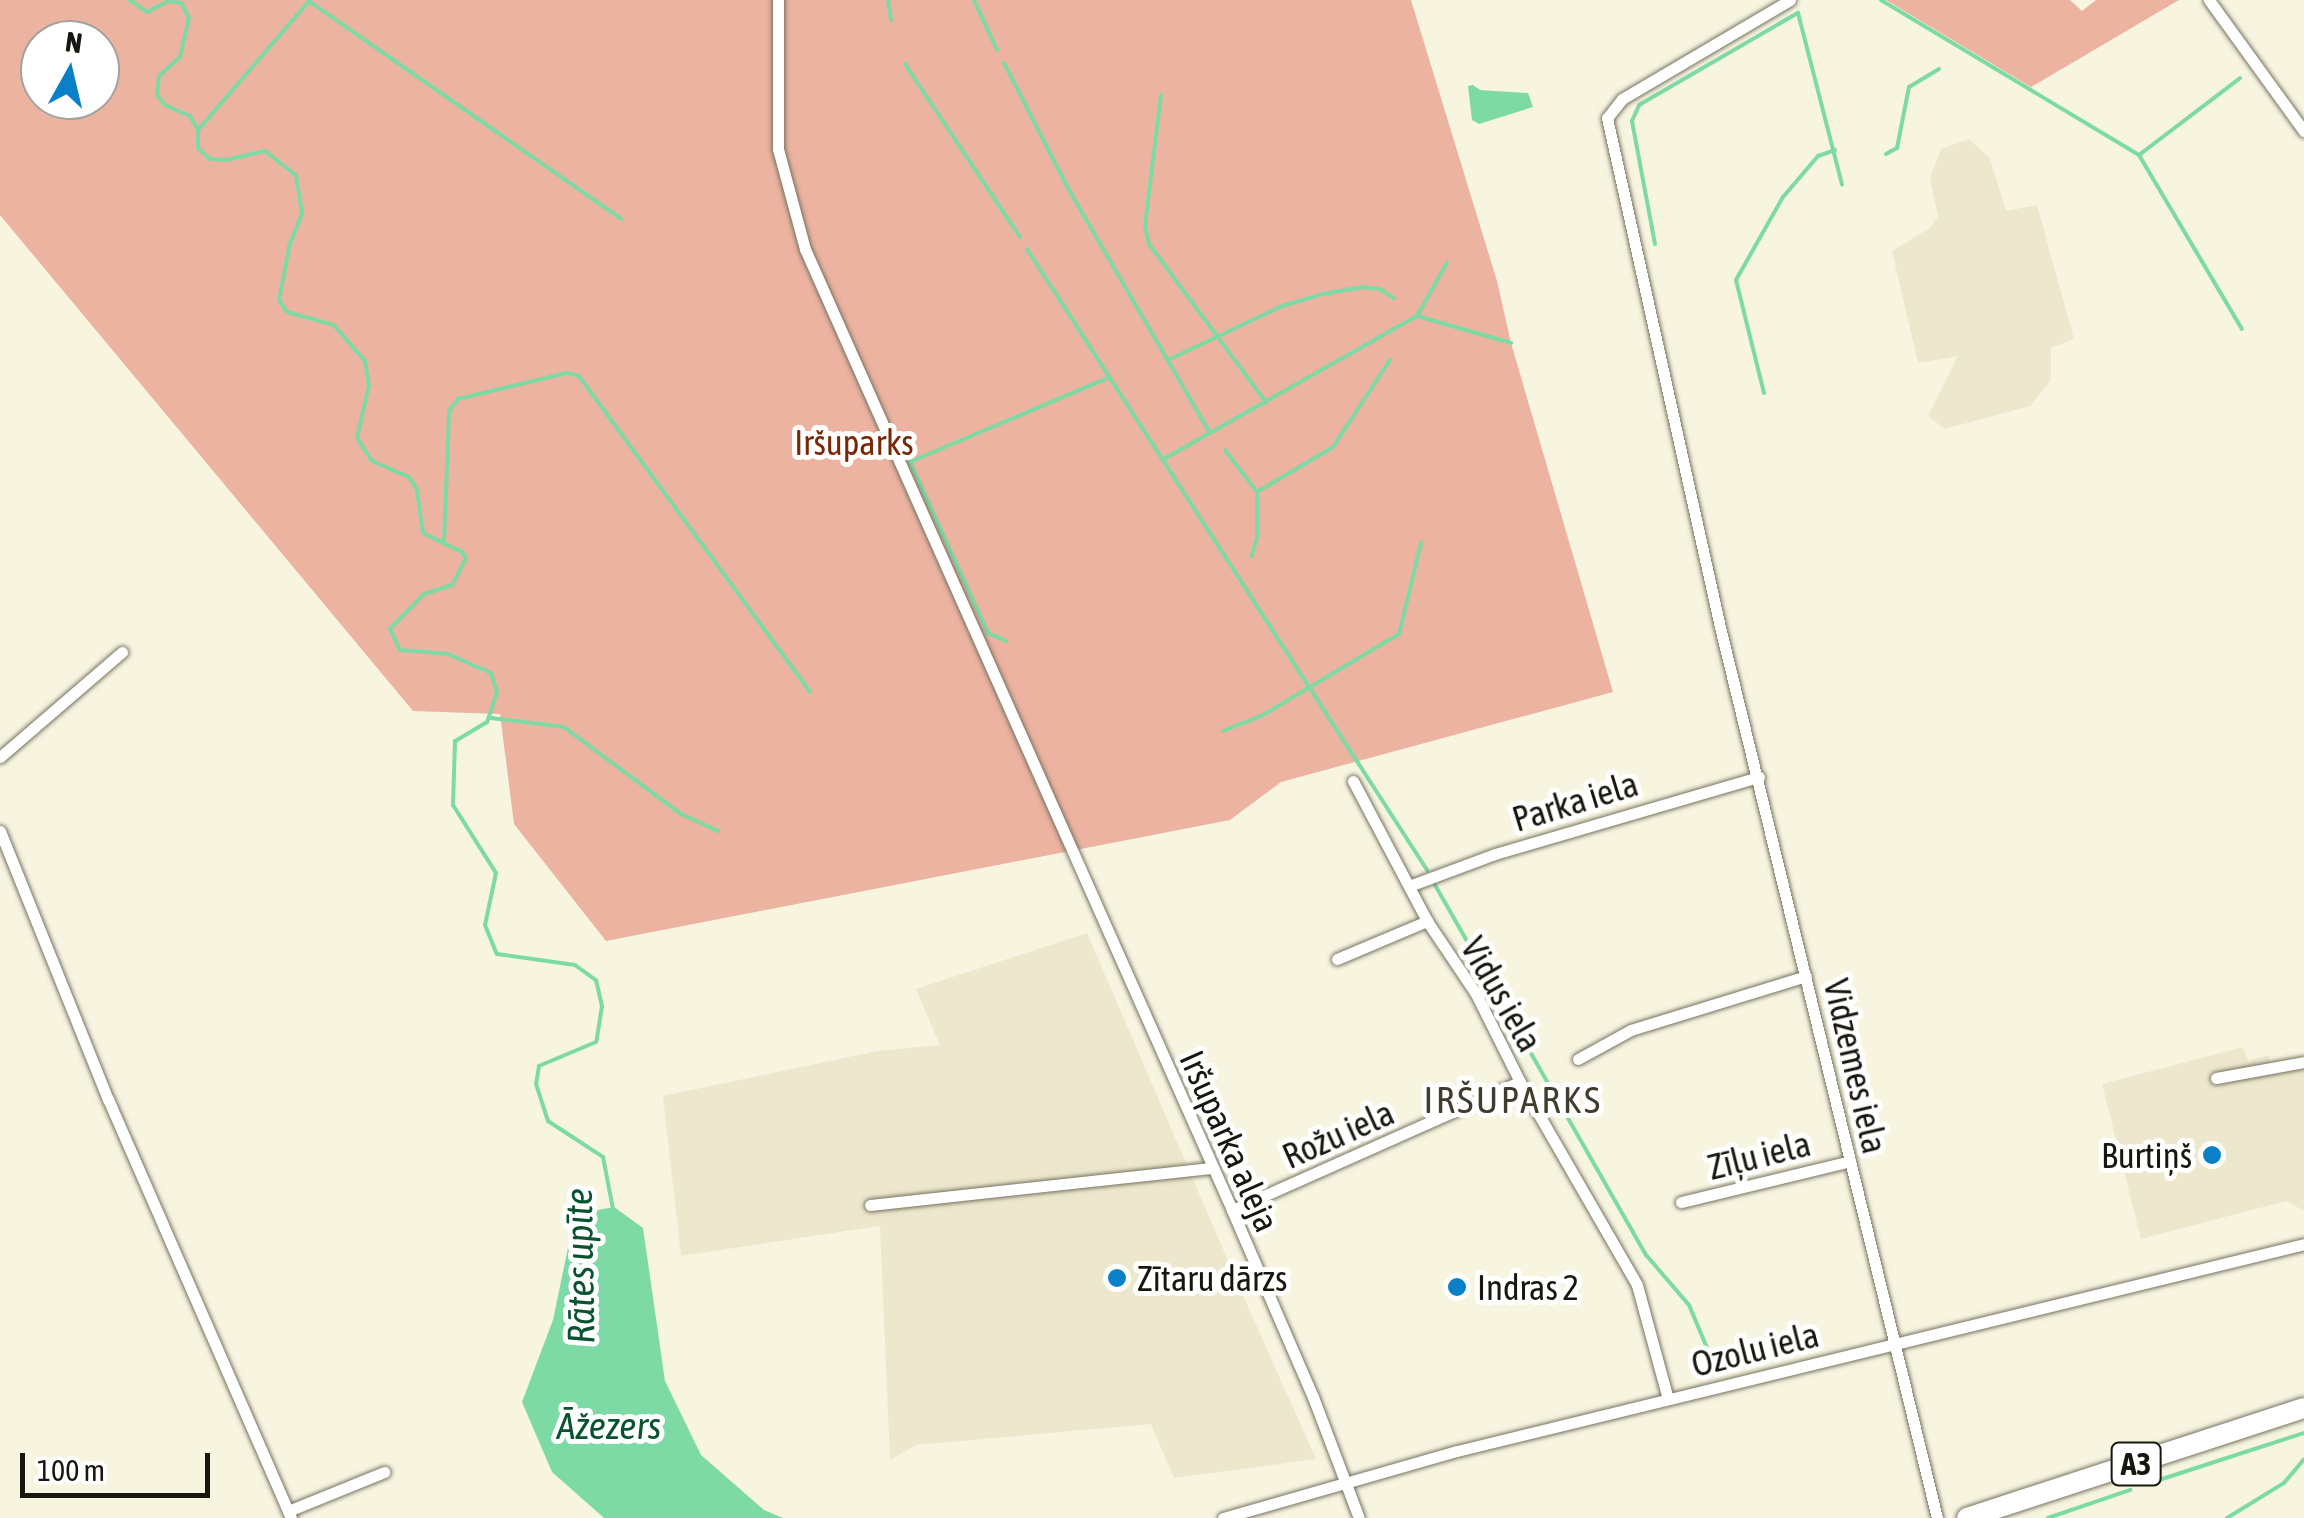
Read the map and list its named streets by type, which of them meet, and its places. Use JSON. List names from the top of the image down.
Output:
{
  "streets": {
    "highway": ["A3"],
    "street": [
      "Parka iela",
      "Vidus iela",
      "Vidzemes iela",
      "Rožu iela",
      "Iršuparka aleja",
      "Zīļu iela",
      "Ozolu iela"
    ]
  },
  "crossings": [
    ["Parka iela", "Vidus iela"],
    ["Parka iela", "Vidzemes iela"],
    ["Vidus iela", "Rožu iela"],
    ["Vidus iela", "Ozolu iela"],
    ["Vidzemes iela", "Zīļu iela"],
    ["Vidzemes iela", "Ozolu iela"],
    ["Rožu iela", "Iršuparka aleja"],
    ["Iršuparka aleja", "Ozolu iela"]
  ],
  "districts": ["IRŠUPARKS"],
  "water": ["Rātes upīte", "Āžezers"],
  "parks": ["Iršuparks"],
  "places": ["Burtiņš", "Zītaru dārzs", "Indras 2"],
  "scale_bar": "100 m",
  "north": "top"
}
